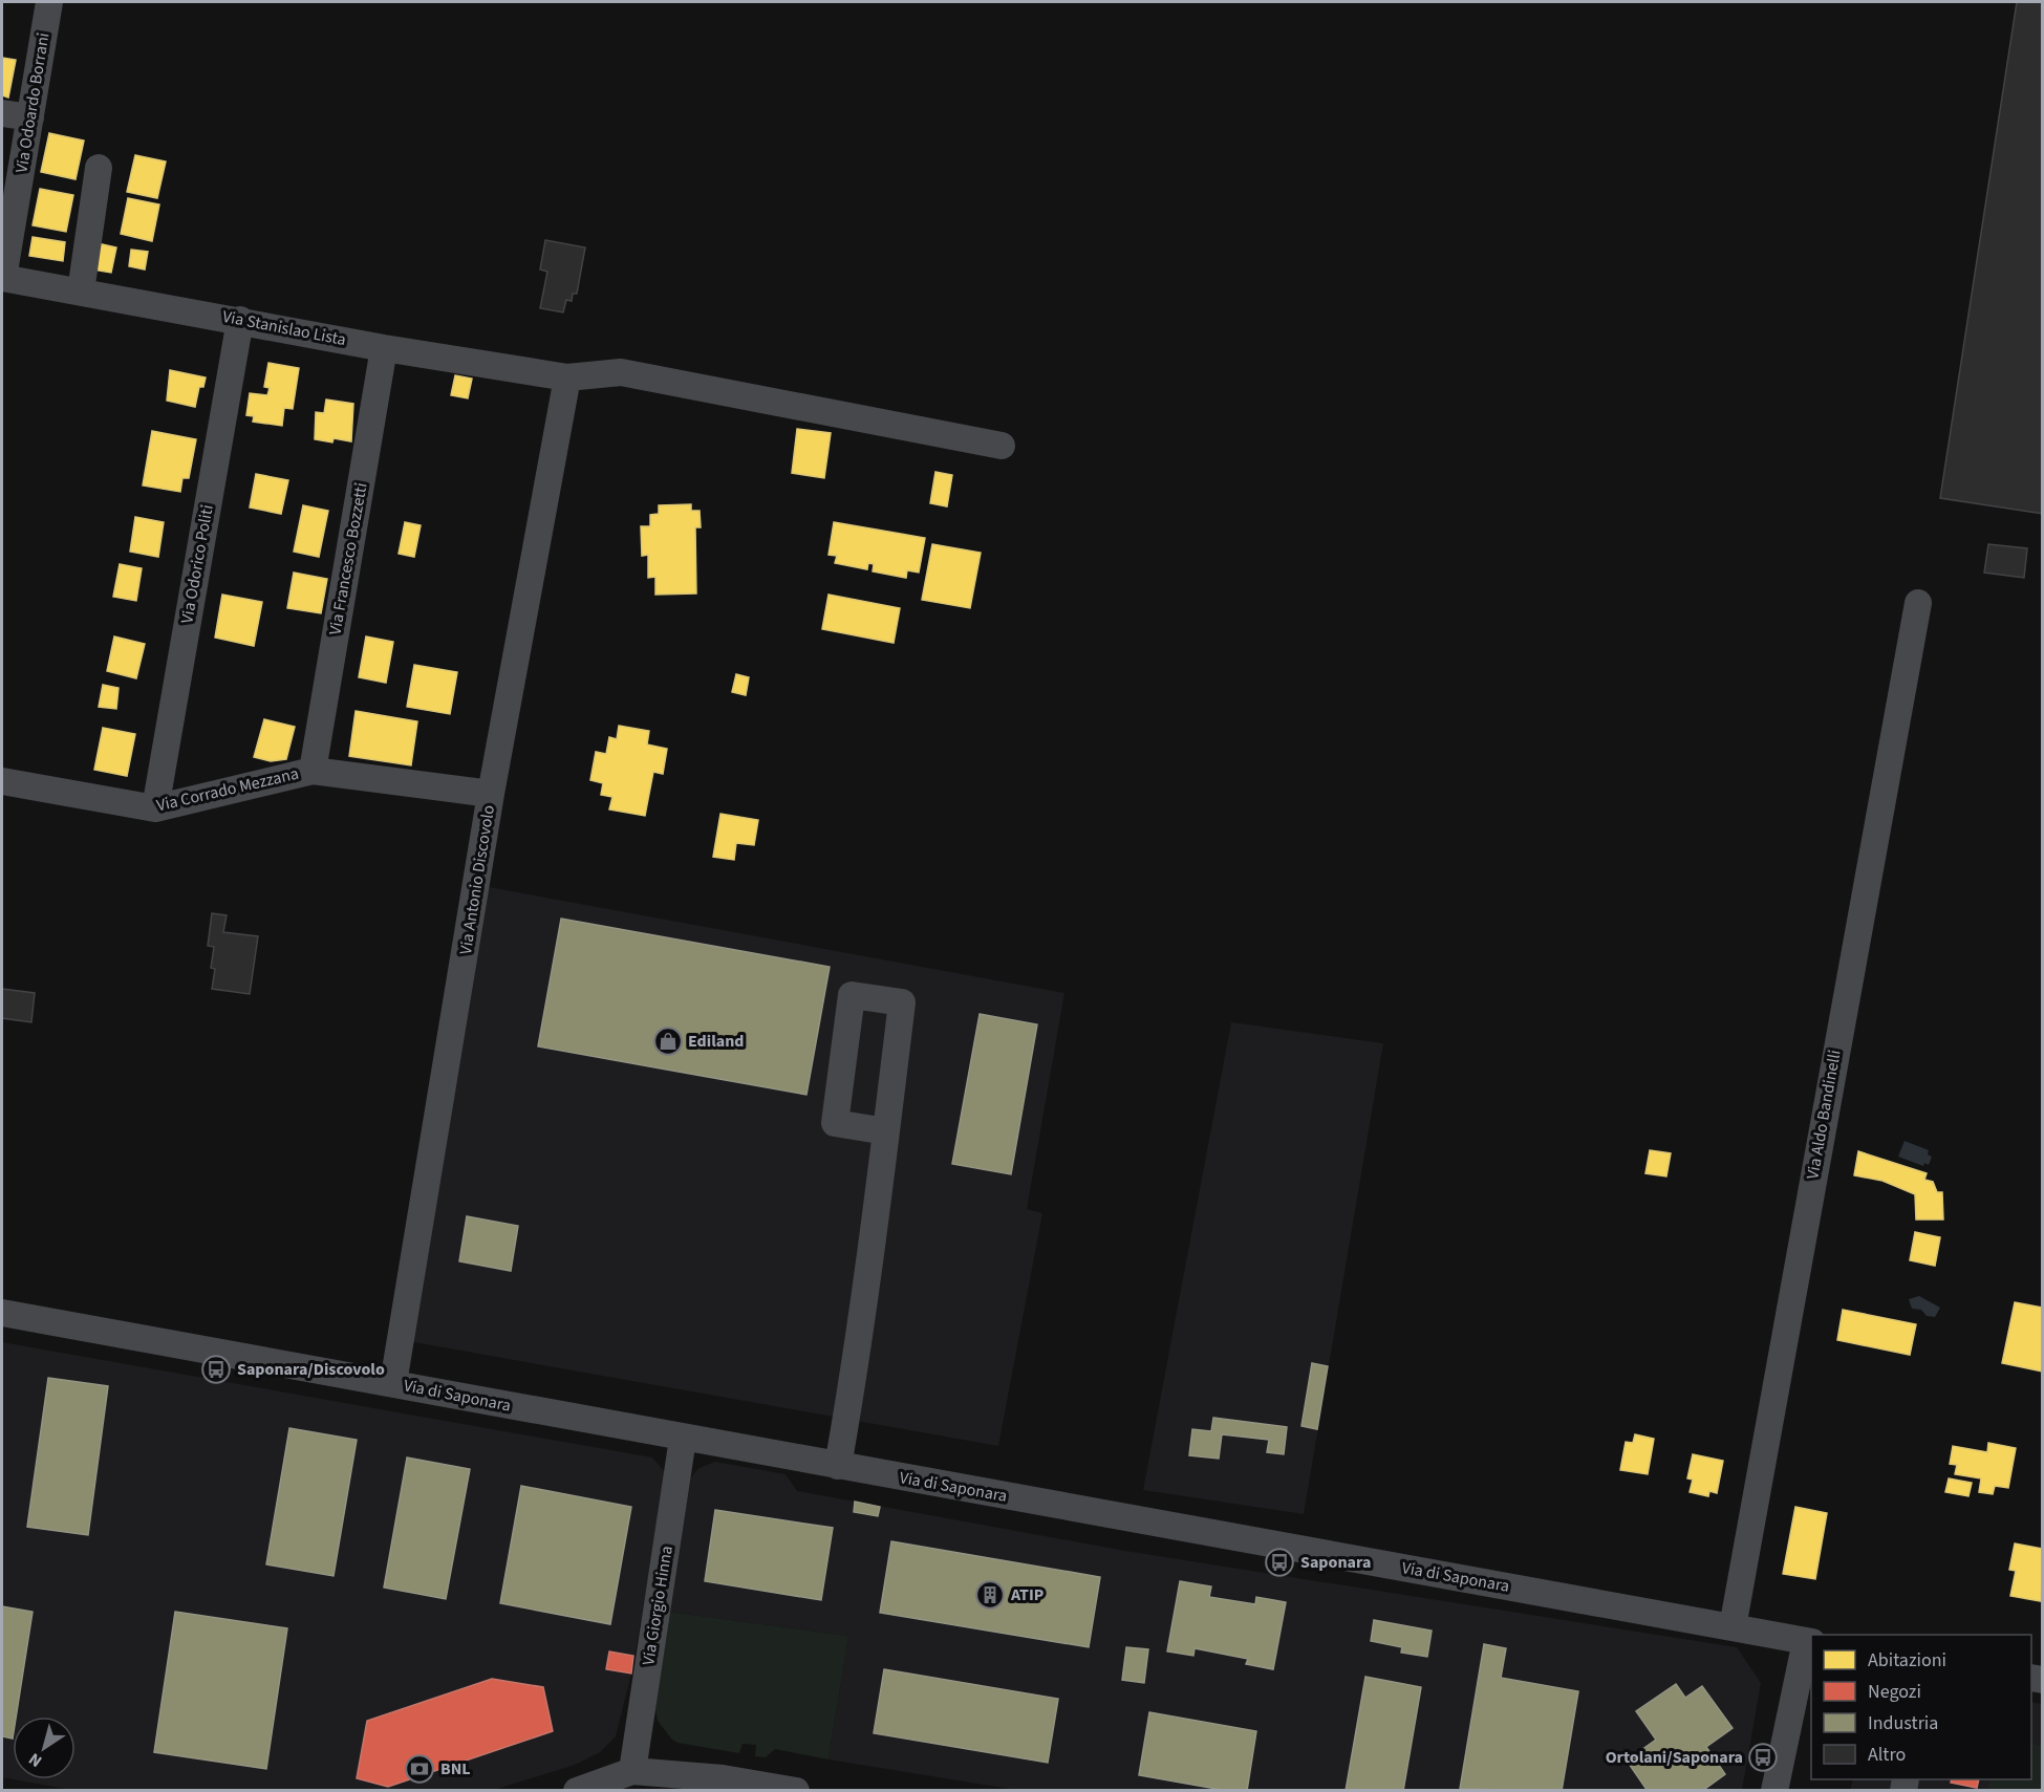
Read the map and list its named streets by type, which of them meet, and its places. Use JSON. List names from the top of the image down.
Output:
{
  "streets": {
    "street": [
      "Via Odoardo Borrani",
      "Via Stanislao Lista",
      "Via Francesco Bozzetti",
      "Via Odorico Politi",
      "Via Corrado Mezzana",
      "Via Antonio Discovolo",
      "Via Aldo Bandinelli",
      "Via di Saponara",
      "Via Giorgio Hinna"
    ]
  },
  "crossings": [
    ["Via Odoardo Borrani", "Via Stanislao Lista"],
    ["Via Stanislao Lista", "Via Francesco Bozzetti"],
    ["Via Stanislao Lista", "Via Odorico Politi"],
    ["Via Stanislao Lista", "Via Antonio Discovolo"],
    ["Via Francesco Bozzetti", "Via Corrado Mezzana"],
    ["Via Odorico Politi", "Via Corrado Mezzana"],
    ["Via Corrado Mezzana", "Via Antonio Discovolo"],
    ["Via Antonio Discovolo", "Via di Saponara"],
    ["Via Aldo Bandinelli", "Via di Saponara"],
    ["Via di Saponara", "Via Giorgio Hinna"]
  ],
  "places": {
    "shop": ["Ediland"],
    "bus stop": ["Saponara/Discovolo", "Saponara", "Ortolani/Saponara"],
    "building": ["ATIP"],
    "bank": ["BNL"]
  },
  "legend": [
    "Abitazioni",
    "Negozi",
    "Industria",
    "Altro"
  ],
  "north": "bottom left"
}
